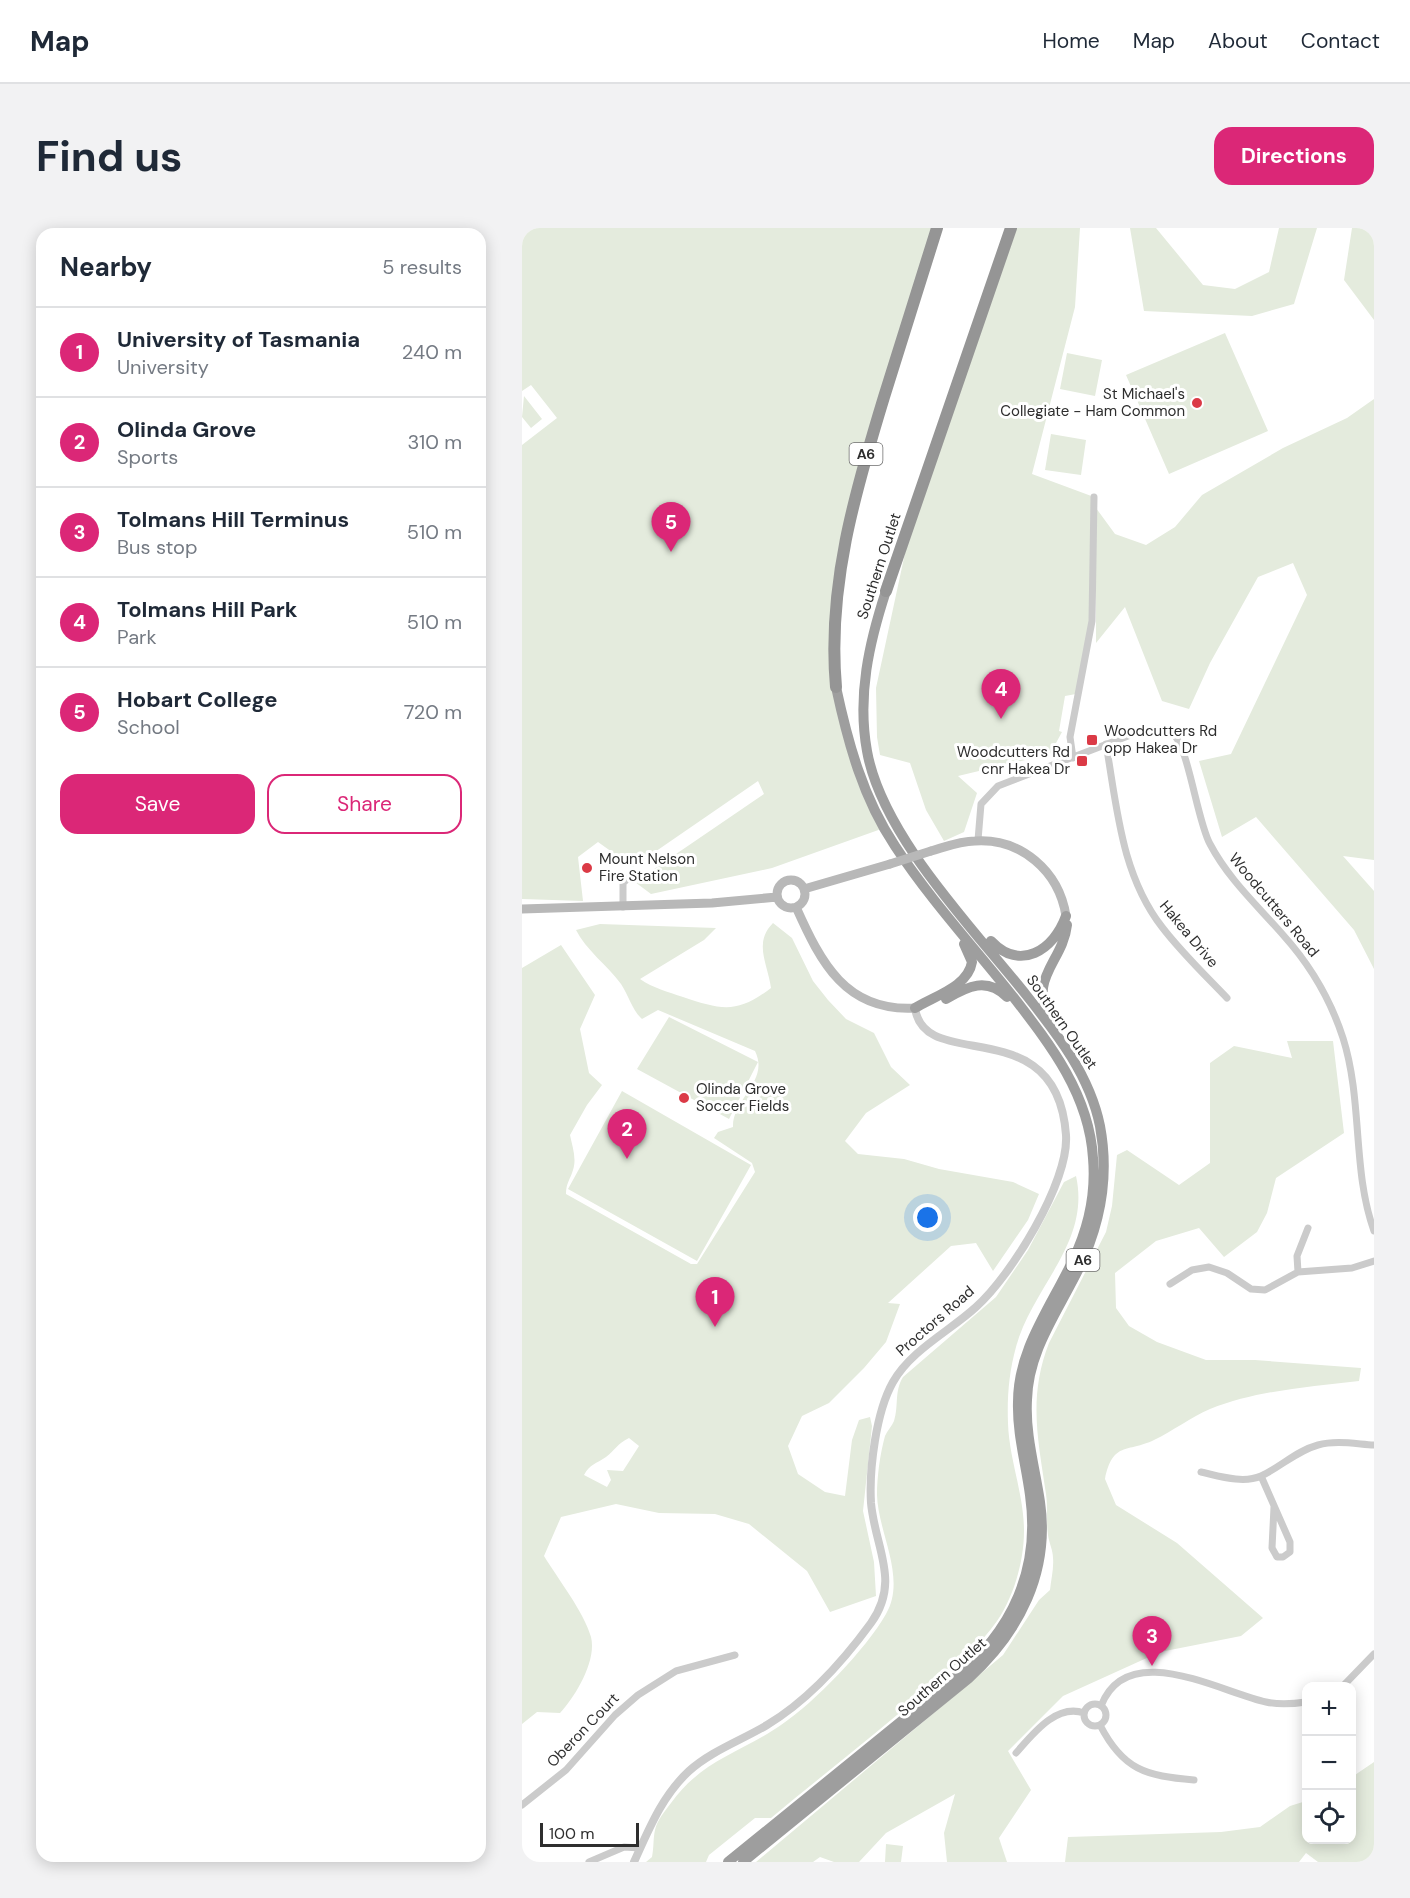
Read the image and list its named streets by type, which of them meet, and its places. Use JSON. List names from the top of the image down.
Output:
{
  "streets": {
    "highway": ["A6", "Southern Outlet"],
    "street": [
      "Woodcutters Road",
      "Hakea Drive",
      "Proctors Road",
      "Oberon Court"
    ]
  },
  "crossings": [
    ["Woodcutters Road", "Hakea Drive"]
  ],
  "places": {
    "other": ["St Michael's Collegiate - Ham Common", "Mount Nelson Fire Station", "Olinda Grove Soccer Fields"],
    "transit": ["Woodcutters Rd opp Hakea Dr", "Woodcutters Rd cnr Hakea Dr"]
  },
  "scale_bar": "100 m",
  "page": {
    "header": "Map",
    "nav": [
      "Home",
      "Map",
      "About",
      "Contact"
    ],
    "buttons": [
      "Directions",
      ["Save", "Share"]
    ],
    "title": "Find us",
    "heading": ["Nearby", "5 results"],
    "list": [
      {
        "mark": "1",
        "name": "University of Tasmania",
        "note": "University",
        "value": "240 m"
      },
      {
        "mark": "2",
        "name": "Olinda Grove",
        "note": "Sports",
        "value": "310 m"
      },
      {
        "mark": "3",
        "name": "Tolmans Hill Terminus",
        "note": "Bus stop",
        "value": "510 m"
      },
      {
        "mark": "4",
        "name": "Tolmans Hill Park",
        "note": "Park",
        "value": "510 m"
      },
      {
        "mark": "5",
        "name": "Hobart College",
        "note": "School",
        "value": "720 m"
      }
    ],
    "pins": [
      "5",
      "4",
      "2",
      "1",
      "3"
    ],
    "map_buttons": ["+", "−"],
    "scale": "100 m"
  }
}
